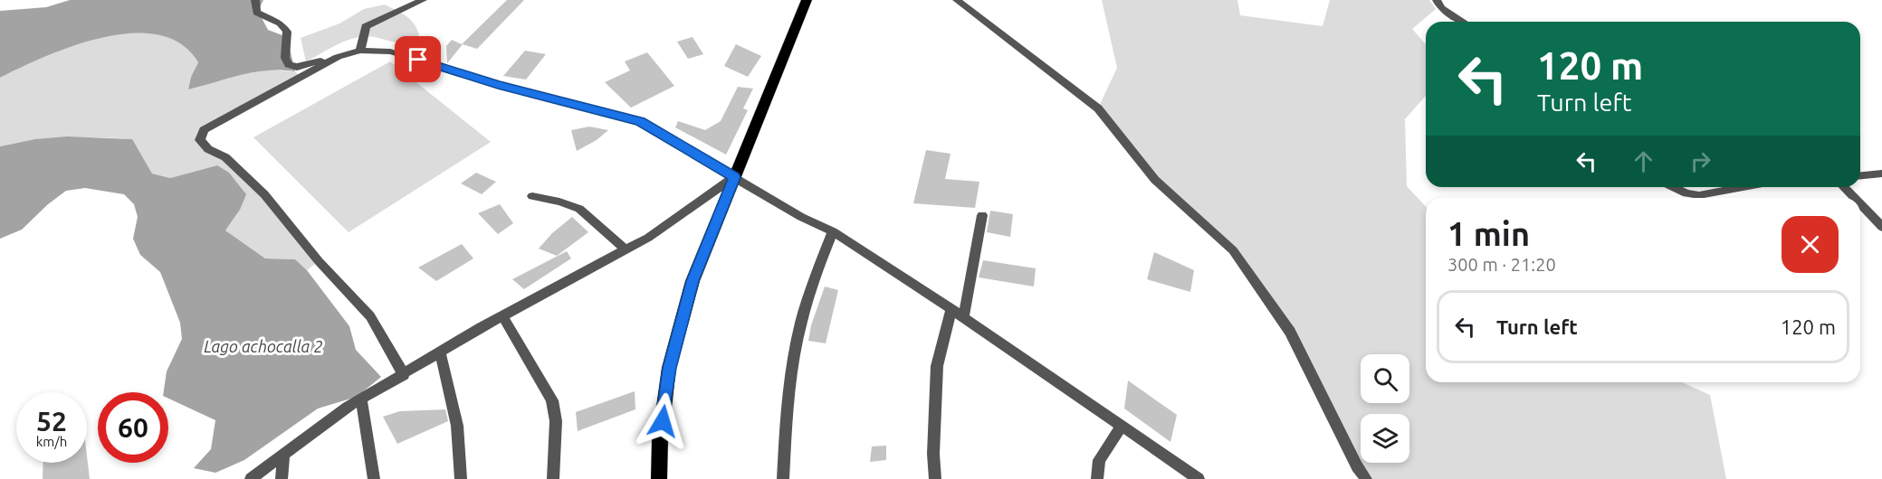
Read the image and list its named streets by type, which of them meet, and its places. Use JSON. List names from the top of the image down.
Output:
{
  "water": ["Lago achocalla 2"],
  "page": {
    "turn": ["120 m", "Turn left"],
    "heading": ["1 min", "300 m · 21:20"],
    "list": [
      {
        "name": "Turn left",
        "value": "120 m"
      }
    ],
    "speed": "52 km/h",
    "limit": "60"
  }
}
